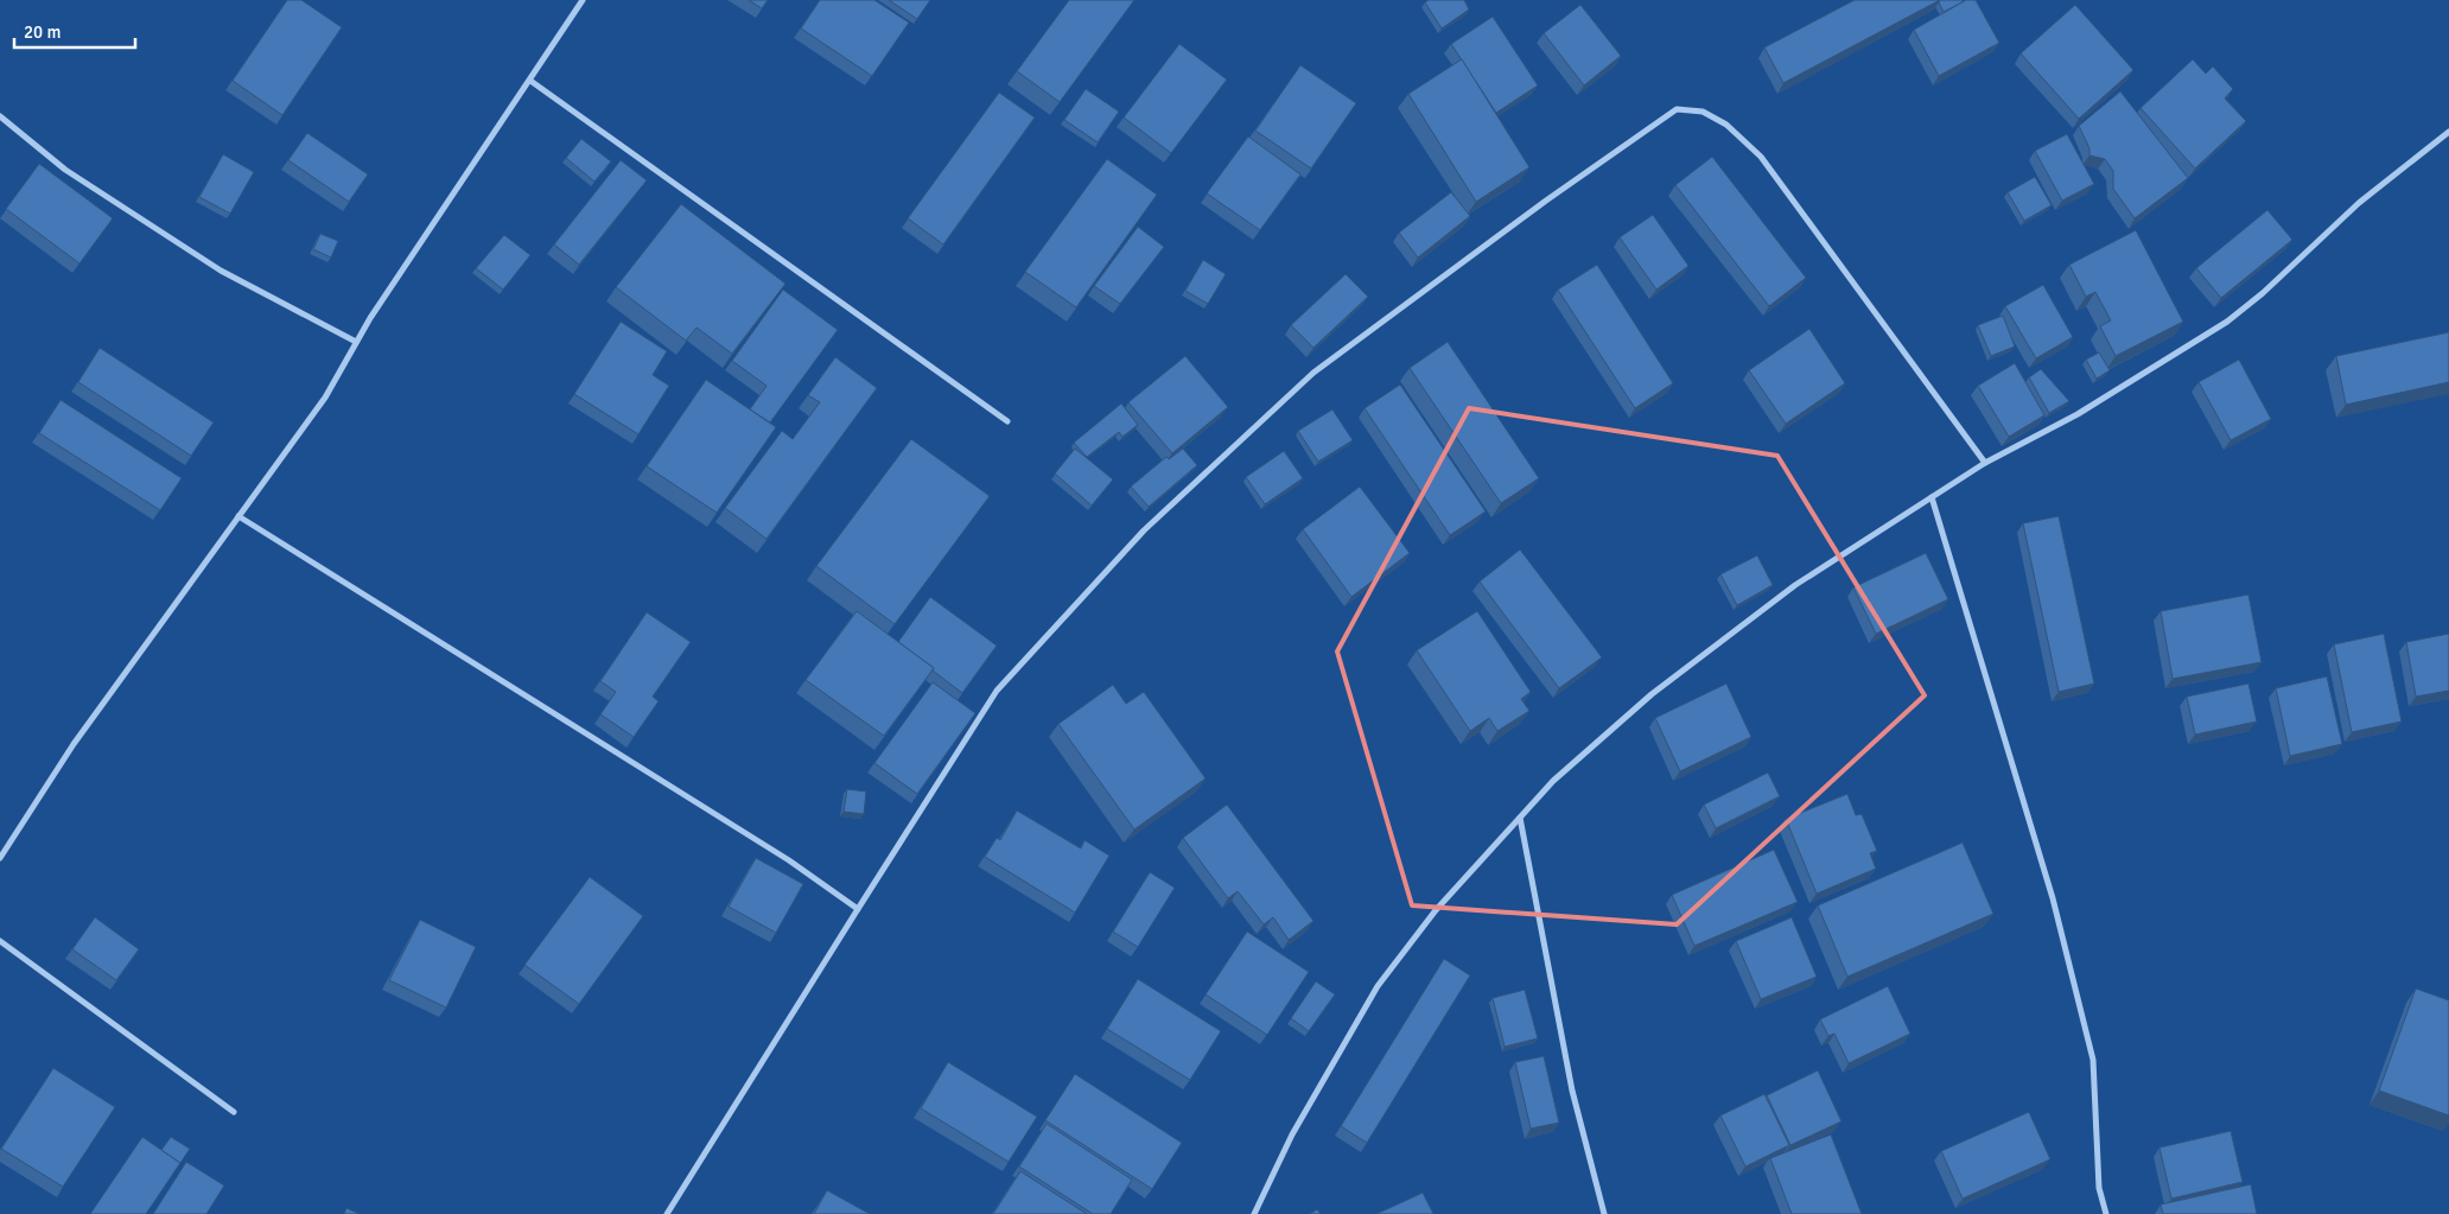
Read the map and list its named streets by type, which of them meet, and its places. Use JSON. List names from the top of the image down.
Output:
{
  "scale_bar": "20 m"
}
